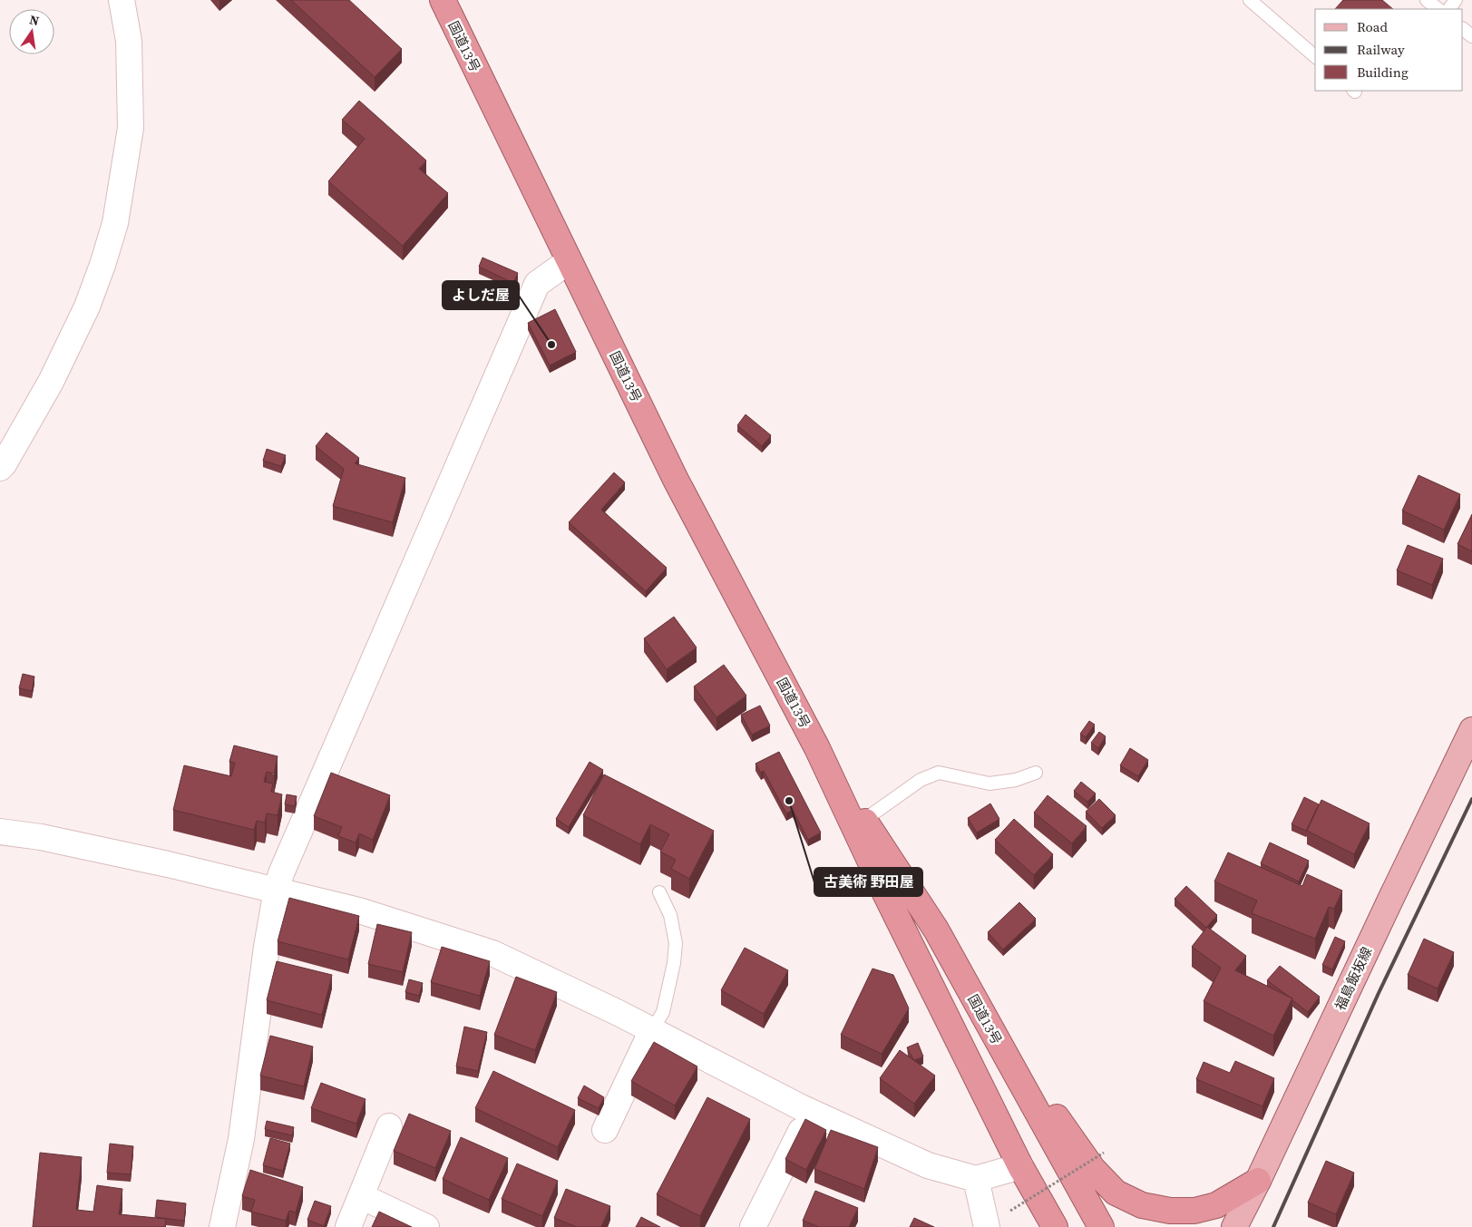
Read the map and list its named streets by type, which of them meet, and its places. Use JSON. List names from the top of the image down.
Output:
{
  "streets": {
    "highway": ["国道13号"],
    "main road": ["福島飯坂線"]
  },
  "places": ["よしだ屋", "古美術 野田屋"],
  "legend": ["Road", "Railway", "Building"],
  "north": "top"
}
